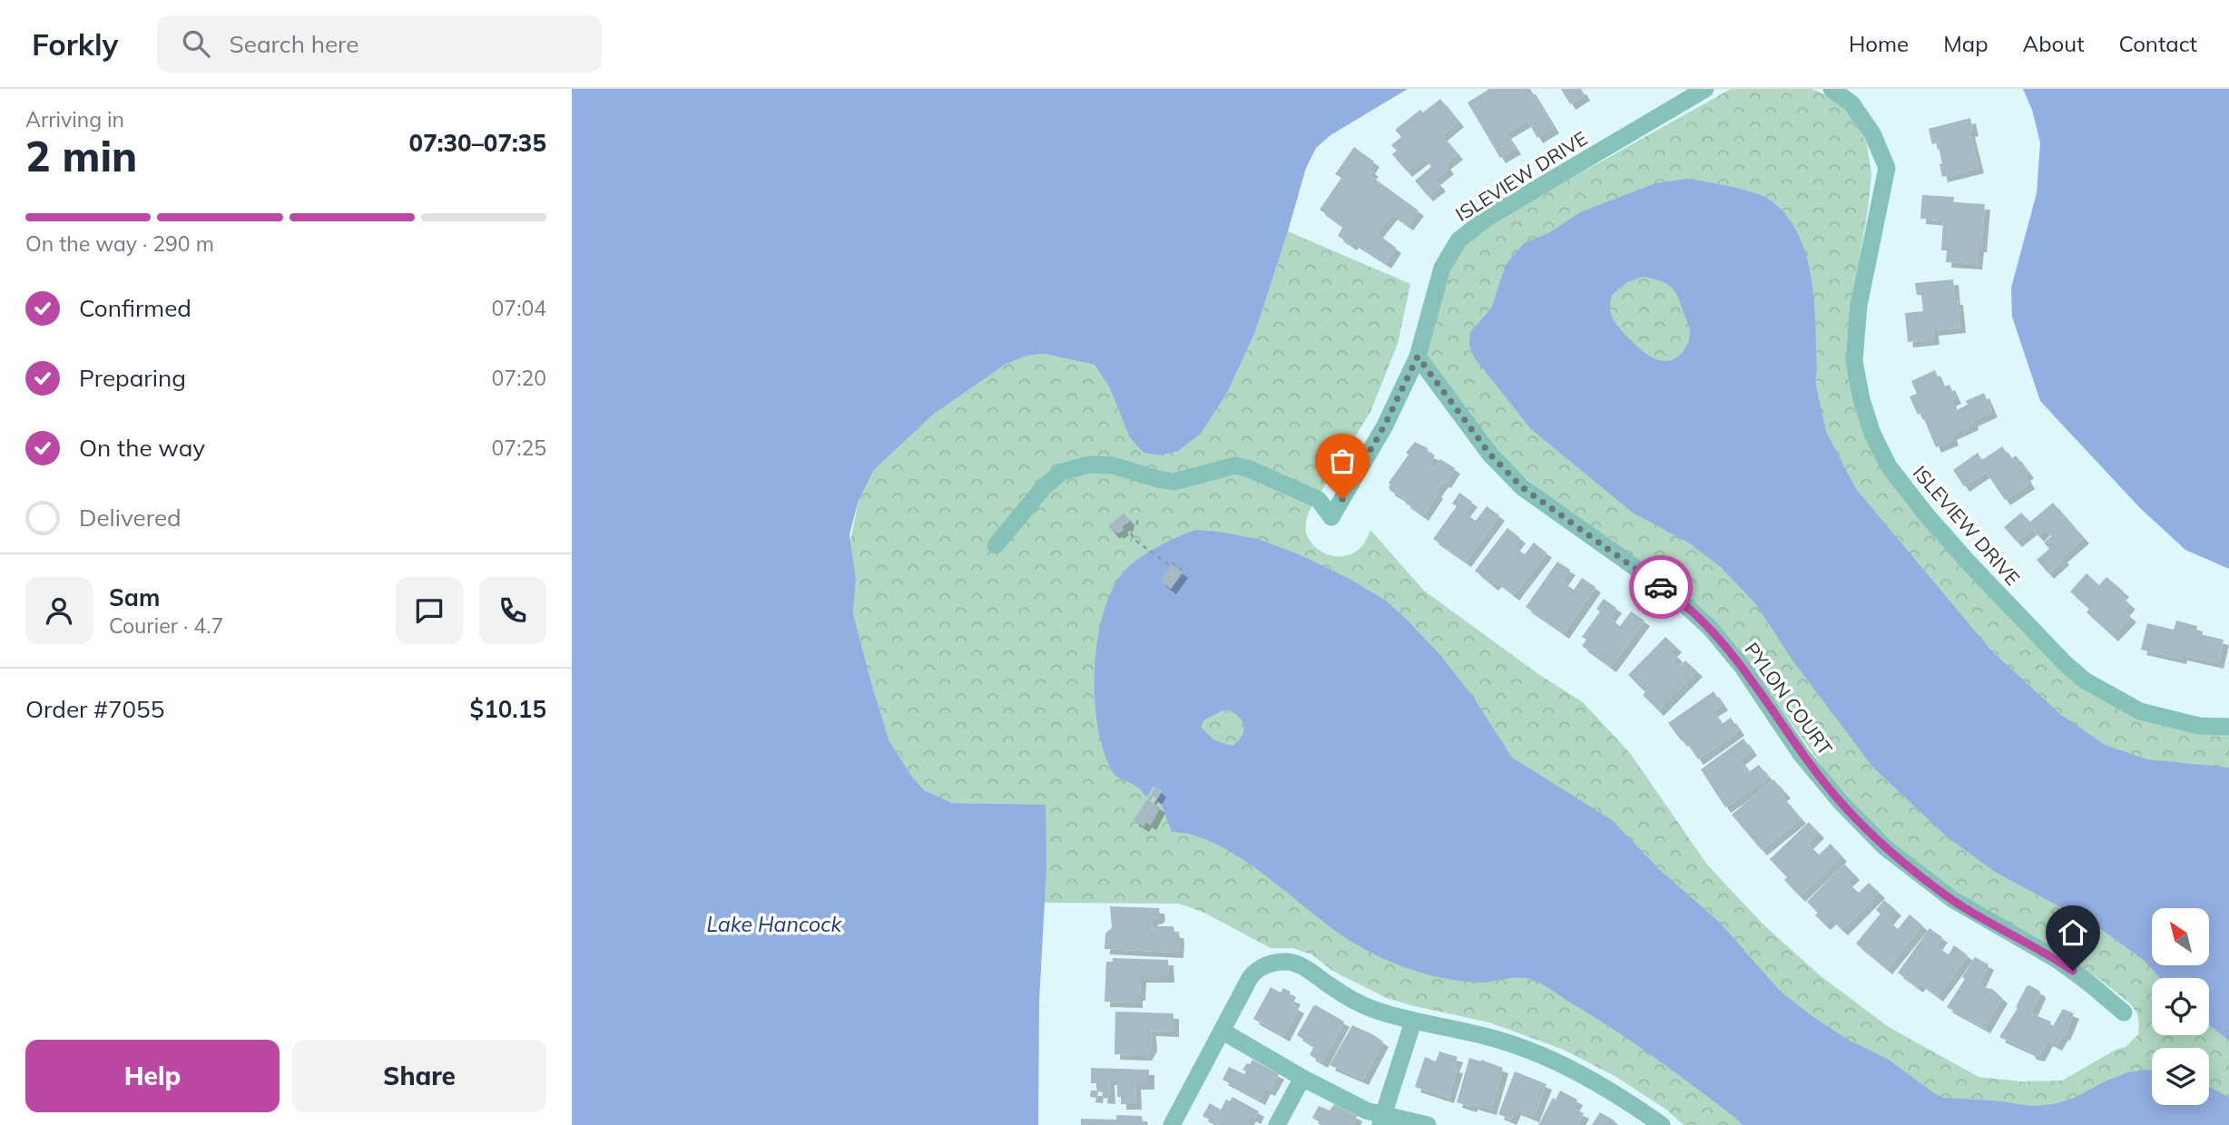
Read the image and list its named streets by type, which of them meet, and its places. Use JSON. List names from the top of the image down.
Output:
{
  "streets": {
    "street": ["ISLEVIEW DRIVE", "PYLON COURT"]
  },
  "crossings": [
    ["ISLEVIEW DRIVE", "PYLON COURT"]
  ],
  "water": ["Lake Hancock"],
  "north": "top left",
  "page": {
    "header": "Forkly",
    "search": "Search here",
    "nav": [
      "Home",
      "Map",
      "About",
      "Contact"
    ],
    "heading": ["2 min", "Arriving in", "07:30–07:35"],
    "panel": [
      "Sam",
      "Courier · 4.7",
      "Order #7055",
      "$10.15"
    ],
    "bar": "On the way · 290 m",
    "list": [
      ["Confirmed", "07:04"],
      ["Preparing", "07:20"],
      ["On the way", "07:25"],
      "Delivered"
    ],
    "buttons": ["Help", "Share"]
  }
}
